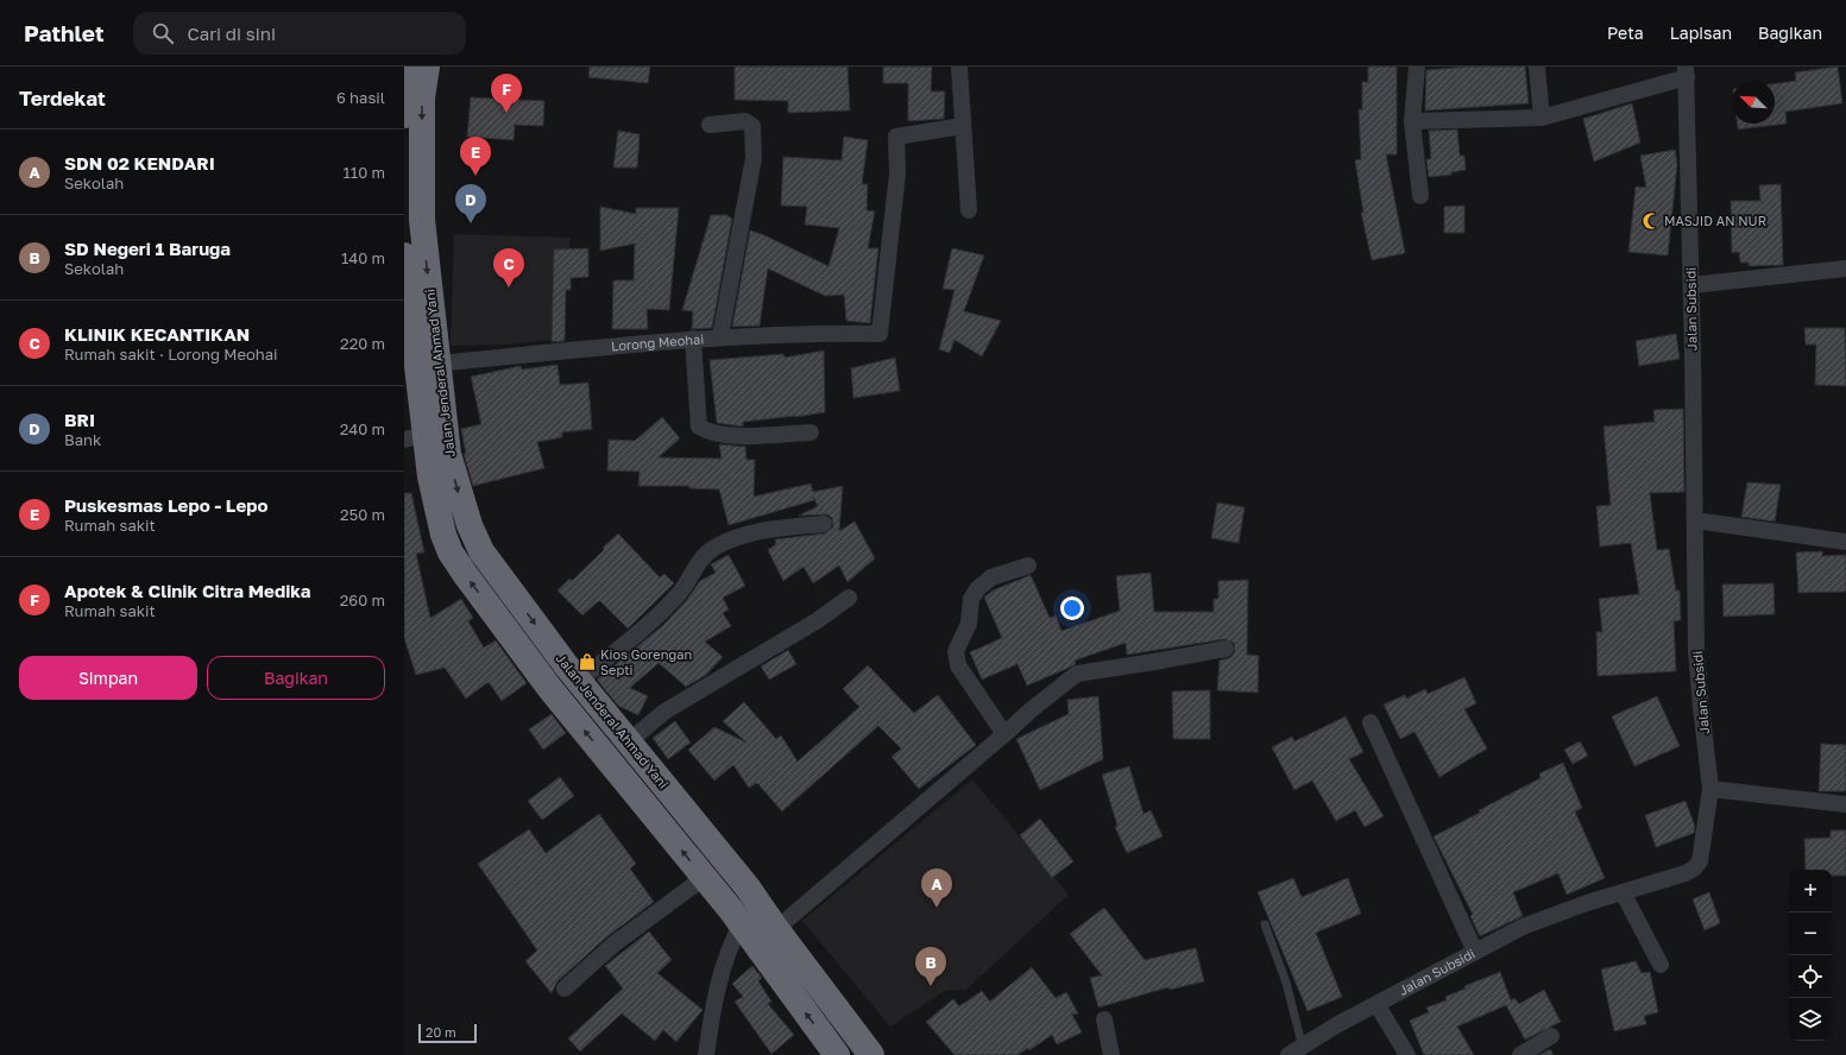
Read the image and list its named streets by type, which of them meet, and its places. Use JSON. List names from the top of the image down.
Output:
{
  "streets": {
    "highway": ["Jalan Jenderal Ahmad Yani"],
    "street": ["Jalan Subsidi", "Lorong Meohai"]
  },
  "crossings": [
    ["Lorong Meohai", "Jalan Jenderal Ahmad Yani"]
  ],
  "places": {
    "mosque": ["MASJID AN NUR"],
    "shop": ["Kios Gorengan Septi"]
  },
  "scale_bar": "20 m",
  "north": "top left",
  "page": {
    "header": "Pathlet",
    "search": "Cari di sini",
    "nav": ["Peta", "Lapisan", "Bagikan"],
    "heading": ["Terdekat", "6 hasil"],
    "pins": [
      "F",
      "E",
      "D",
      "C",
      "A",
      "B"
    ],
    "list": [
      {
        "mark": "A",
        "name": "SDN 02 KENDARI",
        "note": "Sekolah",
        "value": "110 m"
      },
      {
        "mark": "B",
        "name": "SD Negeri 1 Baruga",
        "note": "Sekolah",
        "value": "140 m"
      },
      {
        "mark": "C",
        "name": "KLINIK KECANTIKAN",
        "note": "Rumah sakit · Lorong Meohai",
        "value": "220 m"
      },
      {
        "mark": "D",
        "name": "BRI",
        "note": "Bank",
        "value": "240 m"
      },
      {
        "mark": "E",
        "name": "Puskesmas Lepo - Lepo",
        "note": "Rumah sakit",
        "value": "250 m"
      },
      {
        "mark": "F",
        "name": "Apotek & Clinik Citra Medika",
        "note": "Rumah sakit",
        "value": "260 m"
      }
    ],
    "buttons": ["Simpan", "Bagikan"],
    "map_buttons": ["+", "−"],
    "scale": "20 m"
  }
}
